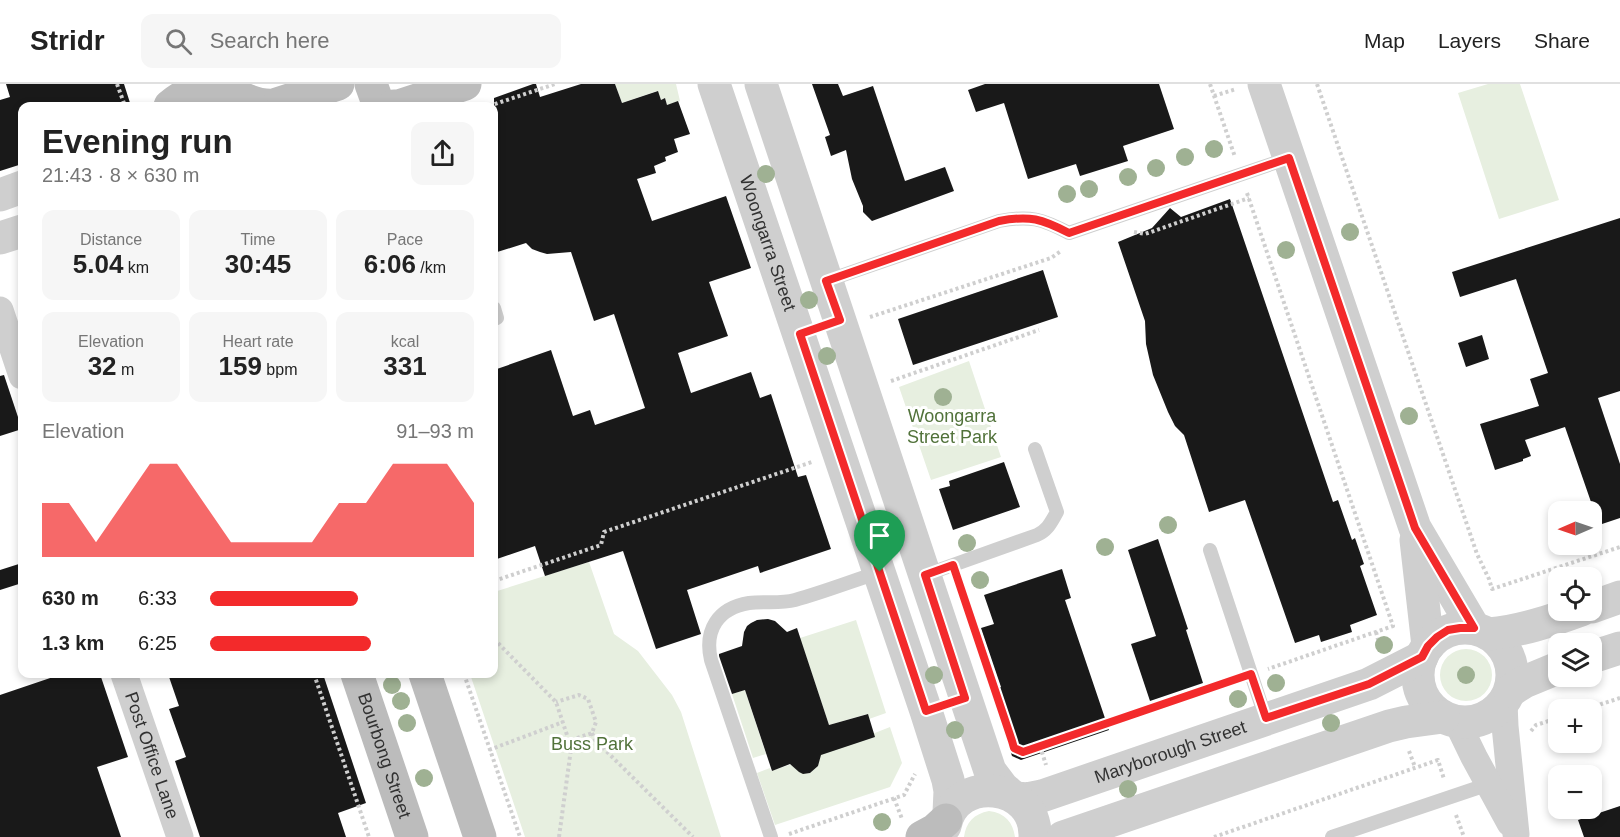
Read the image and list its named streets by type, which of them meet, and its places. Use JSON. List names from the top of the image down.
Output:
{
  "streets": {
    "main road": ["Bourbong Street"],
    "street": ["Woongarra Street", "Maryborough Street", "Post Office Lane"]
  },
  "crossings": [
    ["Woongarra Street", "Maryborough Street"]
  ],
  "parks": ["Woongarra Street Park", "Buss Park"],
  "north": "left",
  "page": {
    "header": "Stridr",
    "search": "Search here",
    "nav": ["Map", "Layers", "Share"],
    "heading": ["Evening run", "21:43 · 8 × 630 m"],
    "stats": [
      ["Distance", "5.04 km"],
      ["Time", "30:45"],
      ["Pace", "6:06 /km"],
      ["Elevation", "32 m"],
      ["Heart rate", "159 bpm"],
      ["kcal", "331"]
    ],
    "chart": ["Elevation", "91–93 m"],
    "map_buttons": ["+", "−"],
    "list": [
      {
        "name": "630 m",
        "note": "6:33"
      },
      {
        "name": "1.3 km",
        "note": "6:25"
      }
    ]
  }
}
